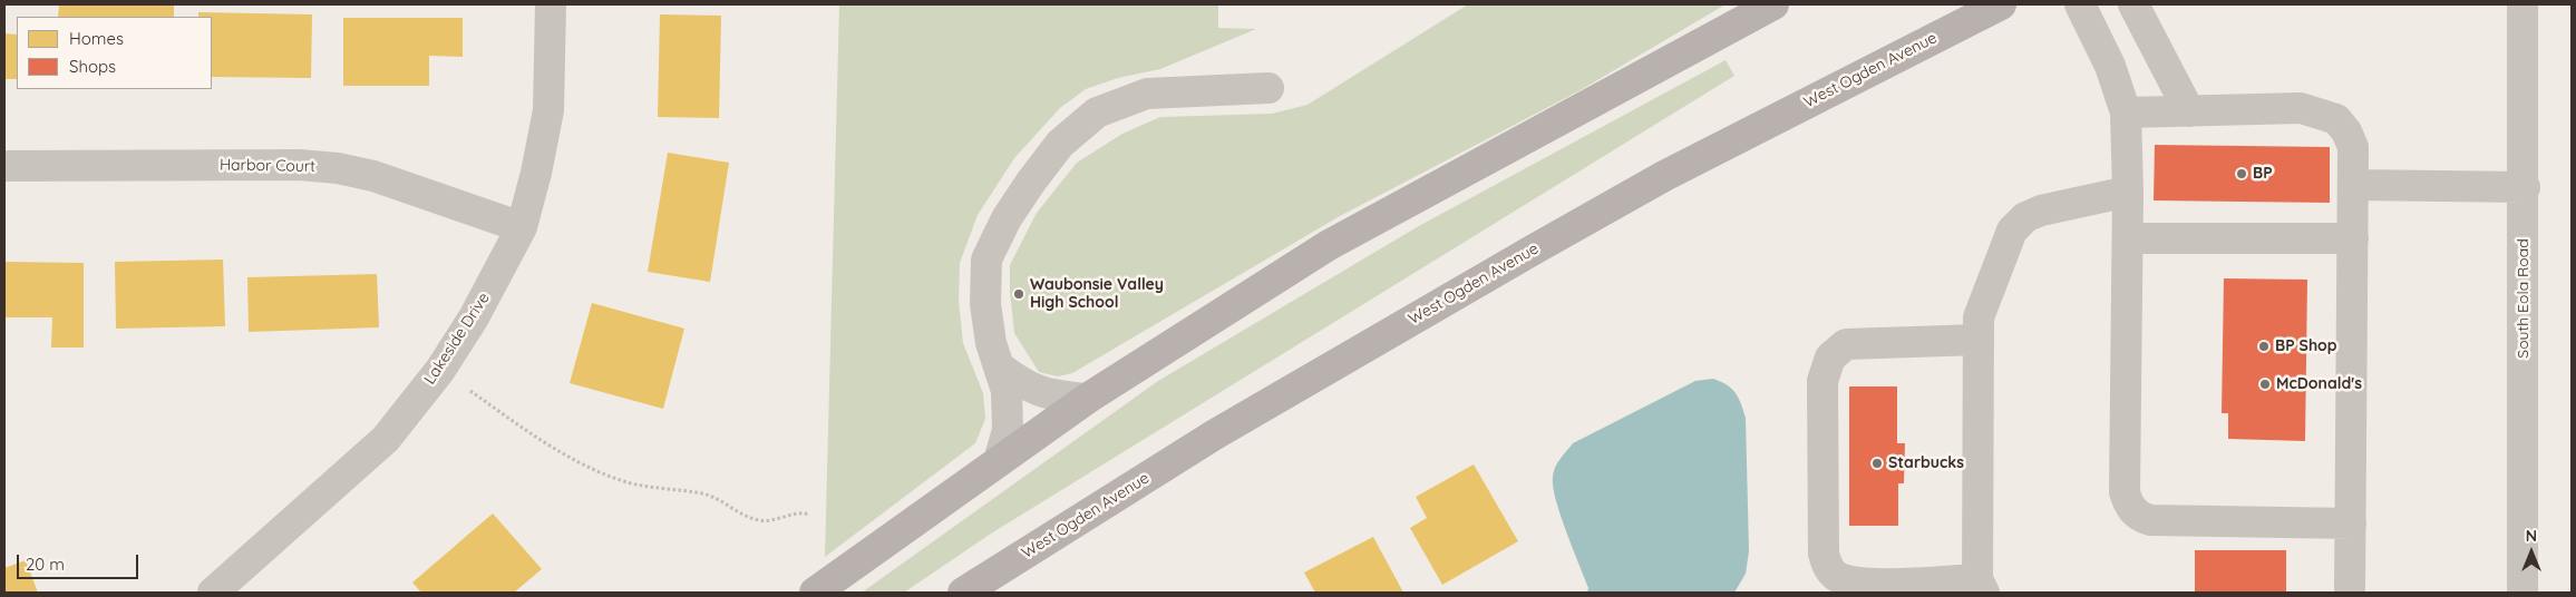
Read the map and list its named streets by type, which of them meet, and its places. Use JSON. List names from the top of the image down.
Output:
{
  "streets": {
    "main road": ["West Ogden Avenue"],
    "street": ["Harbor Court", "South Eola Road", "Lakeside Drive"]
  },
  "crossings": [
    ["Harbor Court", "Lakeside Drive"]
  ],
  "places": [
    "BP",
    "Waubonsie Valley High School",
    "BP Shop",
    "McDonald's",
    "Starbucks"
  ],
  "legend": ["Homes", "Shops"],
  "scale_bar": "20 m",
  "north": "top"
}
